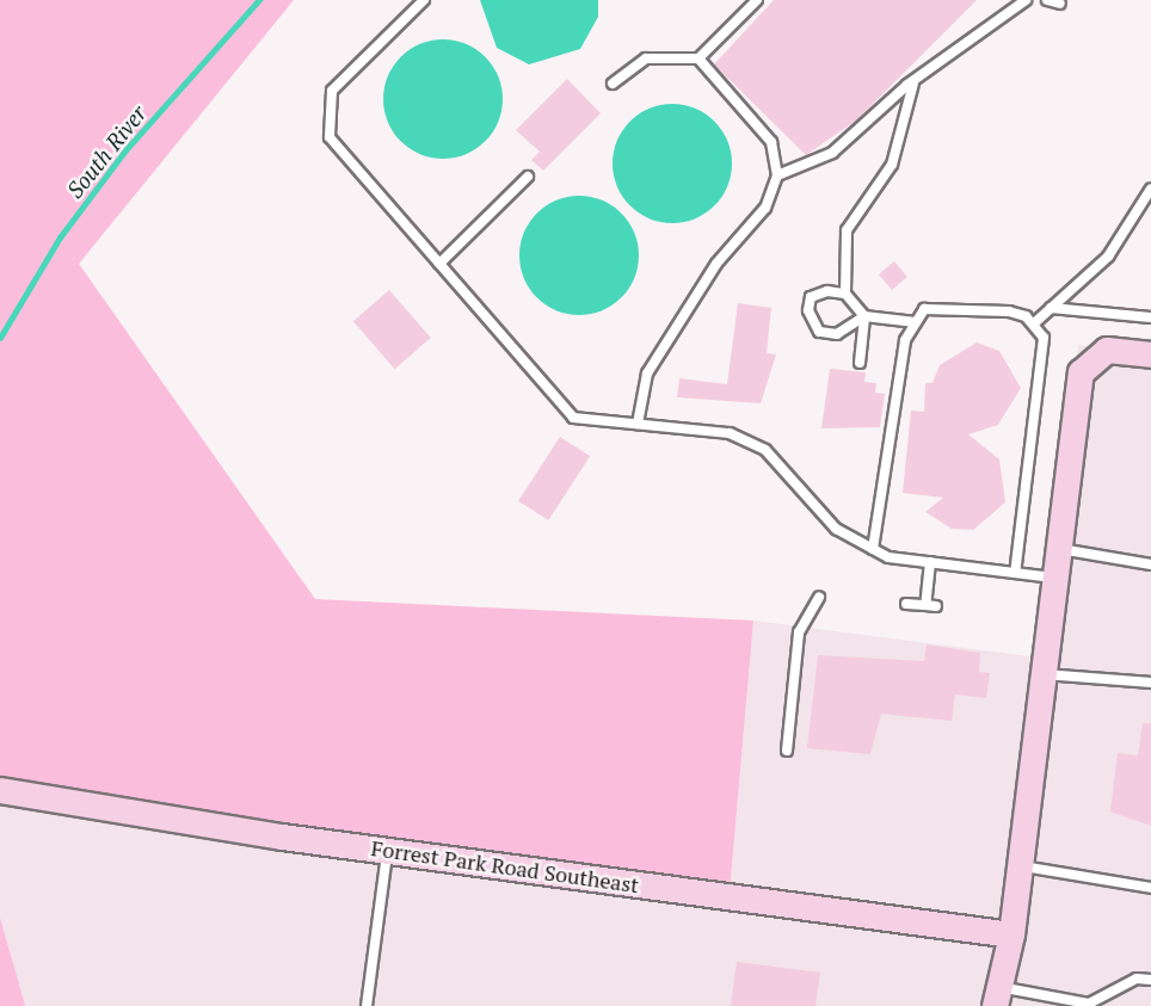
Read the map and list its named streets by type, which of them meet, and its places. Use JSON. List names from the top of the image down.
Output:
{
  "streets": {
    "street": ["Forrest Park Road Southeast"]
  },
  "water": ["South River"]
}
